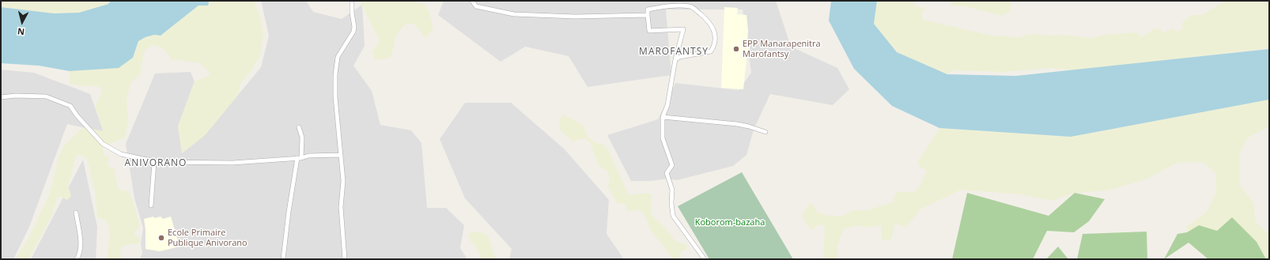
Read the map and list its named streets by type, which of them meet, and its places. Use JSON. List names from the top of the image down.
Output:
{
  "districts": ["MAROFANTSY", "ANIVORANO"],
  "parks": ["Koborom-bazaha"],
  "places": ["EPP Manarapenitra Marofantsy", "Ecole Primaire Publique Anivorano"],
  "north": "bottom"
}
